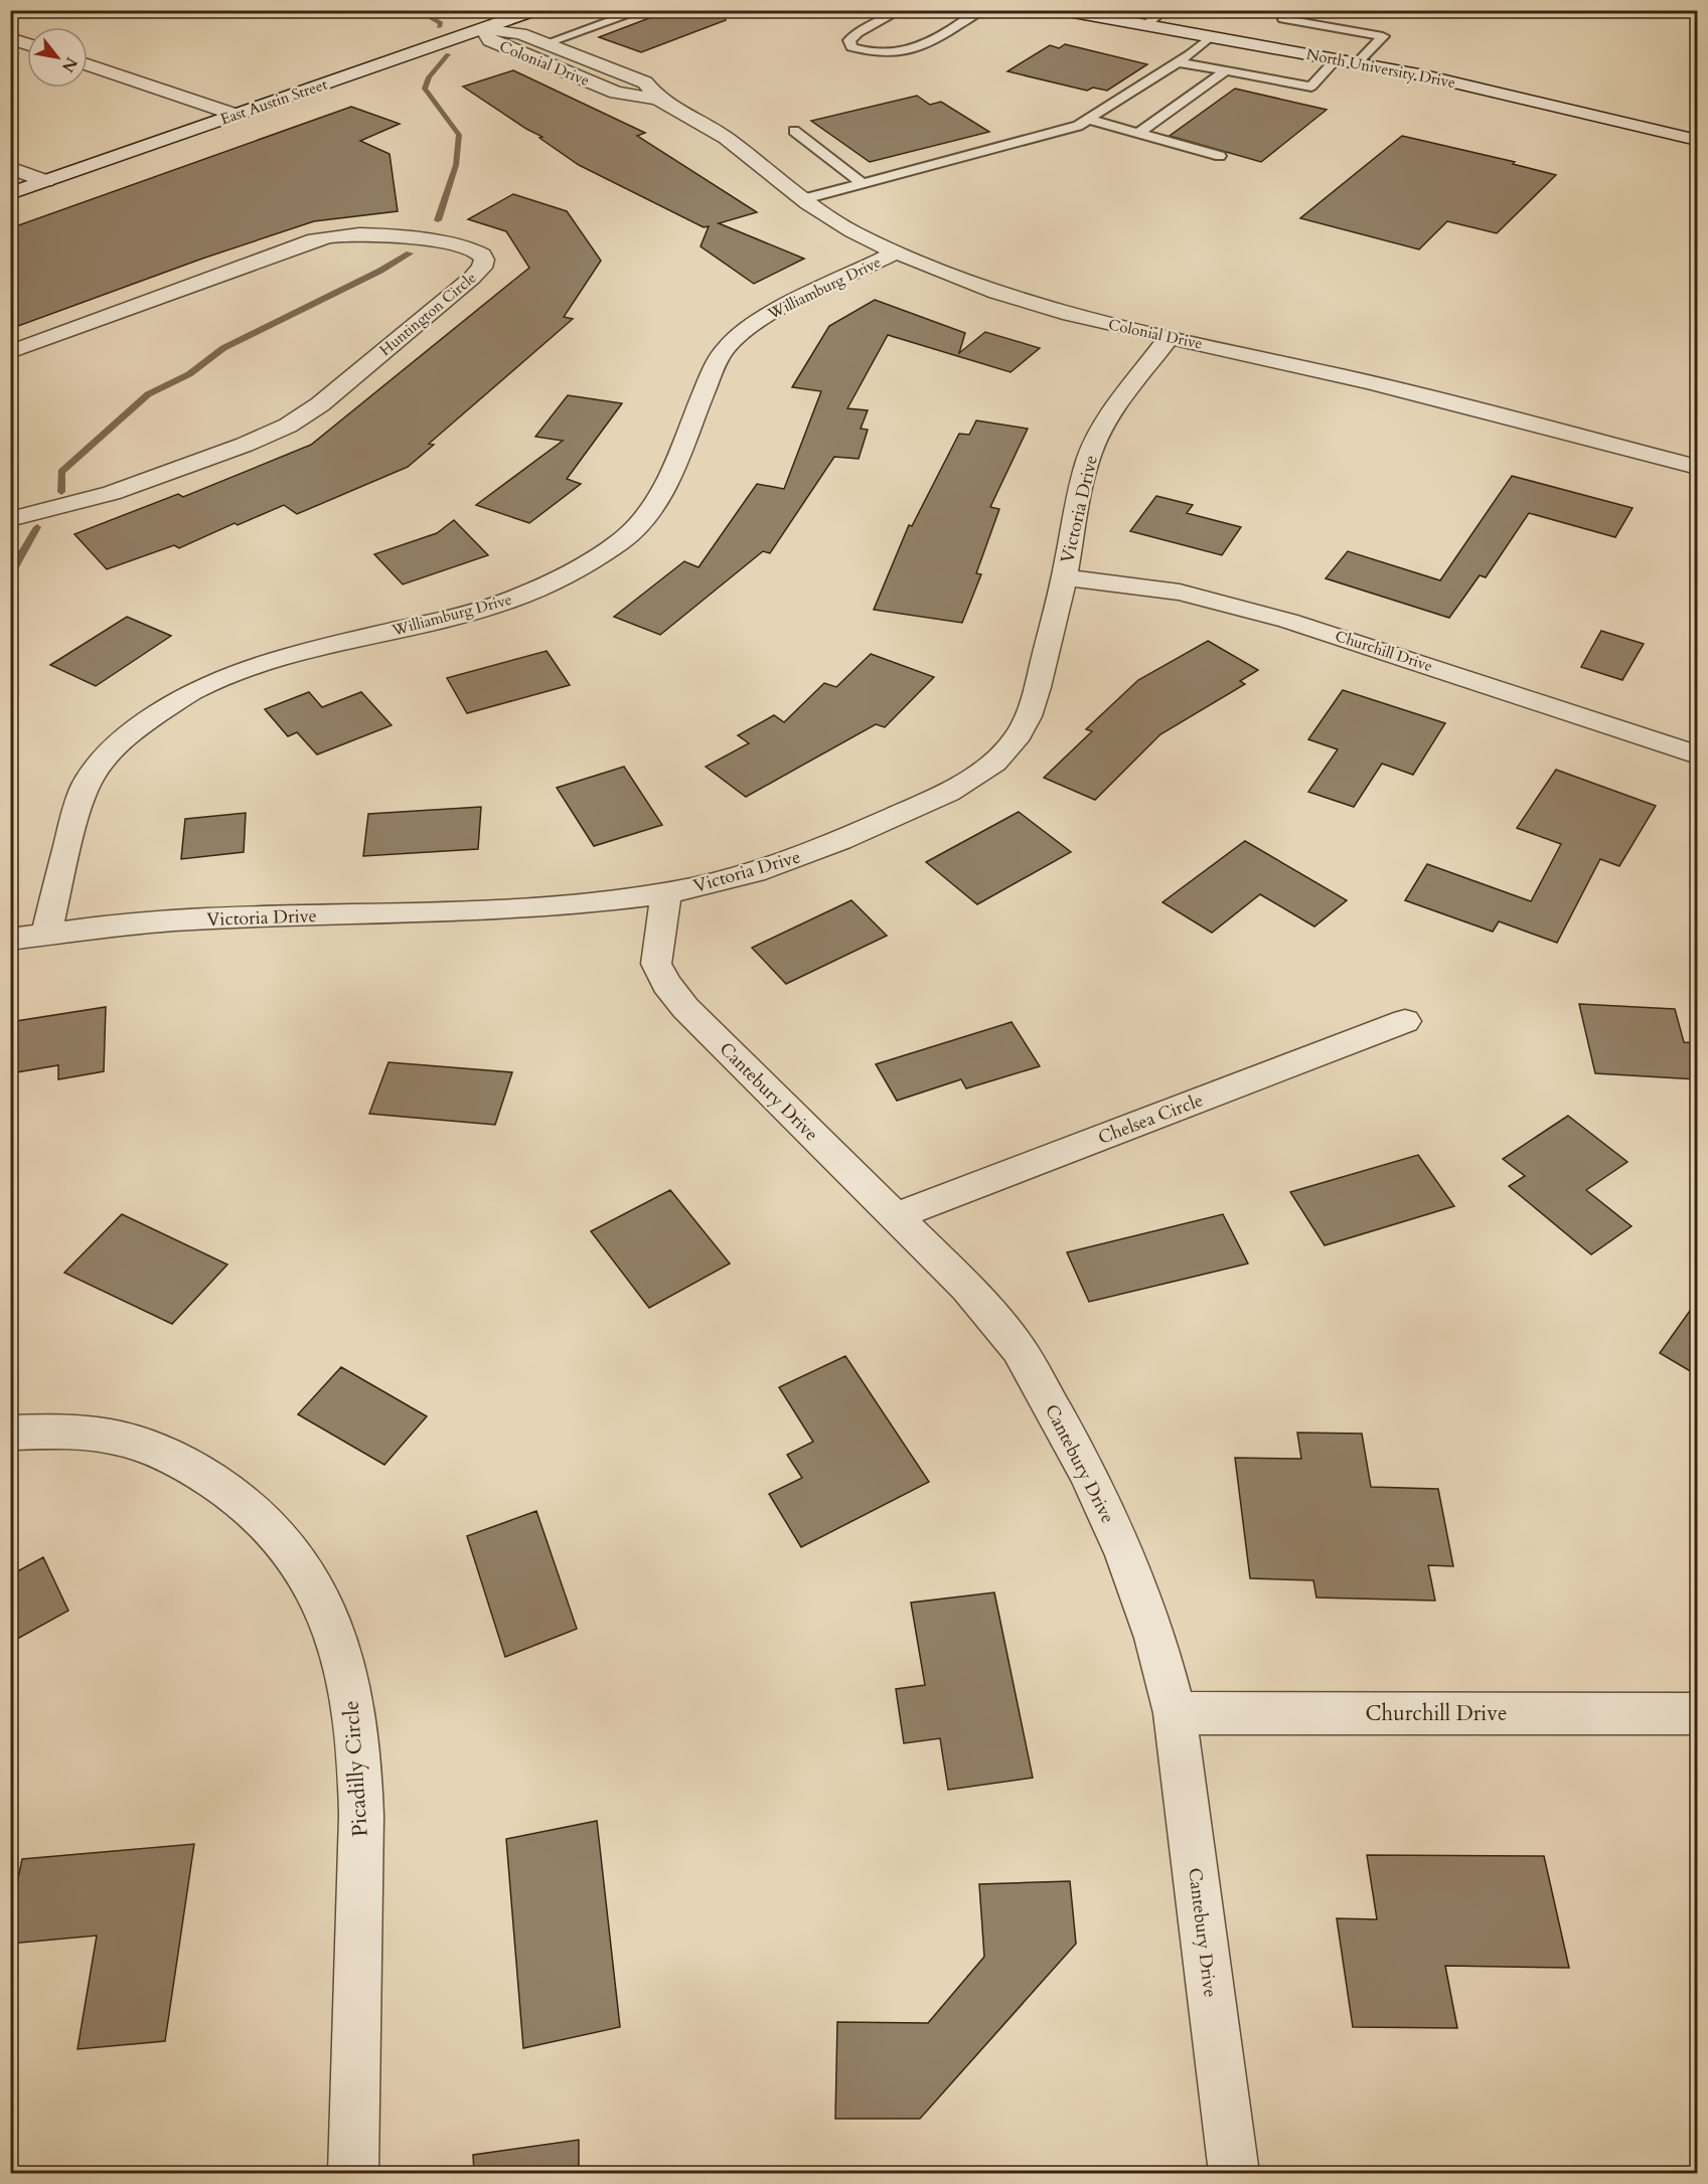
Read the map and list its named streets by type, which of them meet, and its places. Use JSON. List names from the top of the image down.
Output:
{
  "streets": {
    "street": [
      "Colonial Drive",
      "North University Drive",
      "East Austin Street",
      "Williamburg Drive",
      "Huntington Circle",
      "Victoria Drive",
      "Churchill Drive",
      "Cantebury Drive",
      "Chelsea Circle",
      "Picadilly Circle"
    ]
  },
  "crossings": [
    ["Colonial Drive", "East Austin Street"],
    ["Colonial Drive", "Williamburg Drive"],
    ["Colonial Drive", "Victoria Drive"],
    ["Williamburg Drive", "Victoria Drive"],
    ["Victoria Drive", "Churchill Drive"],
    ["Victoria Drive", "Cantebury Drive"],
    ["Churchill Drive", "Cantebury Drive"],
    ["Cantebury Drive", "Chelsea Circle"]
  ],
  "north": "bottom right"
}
